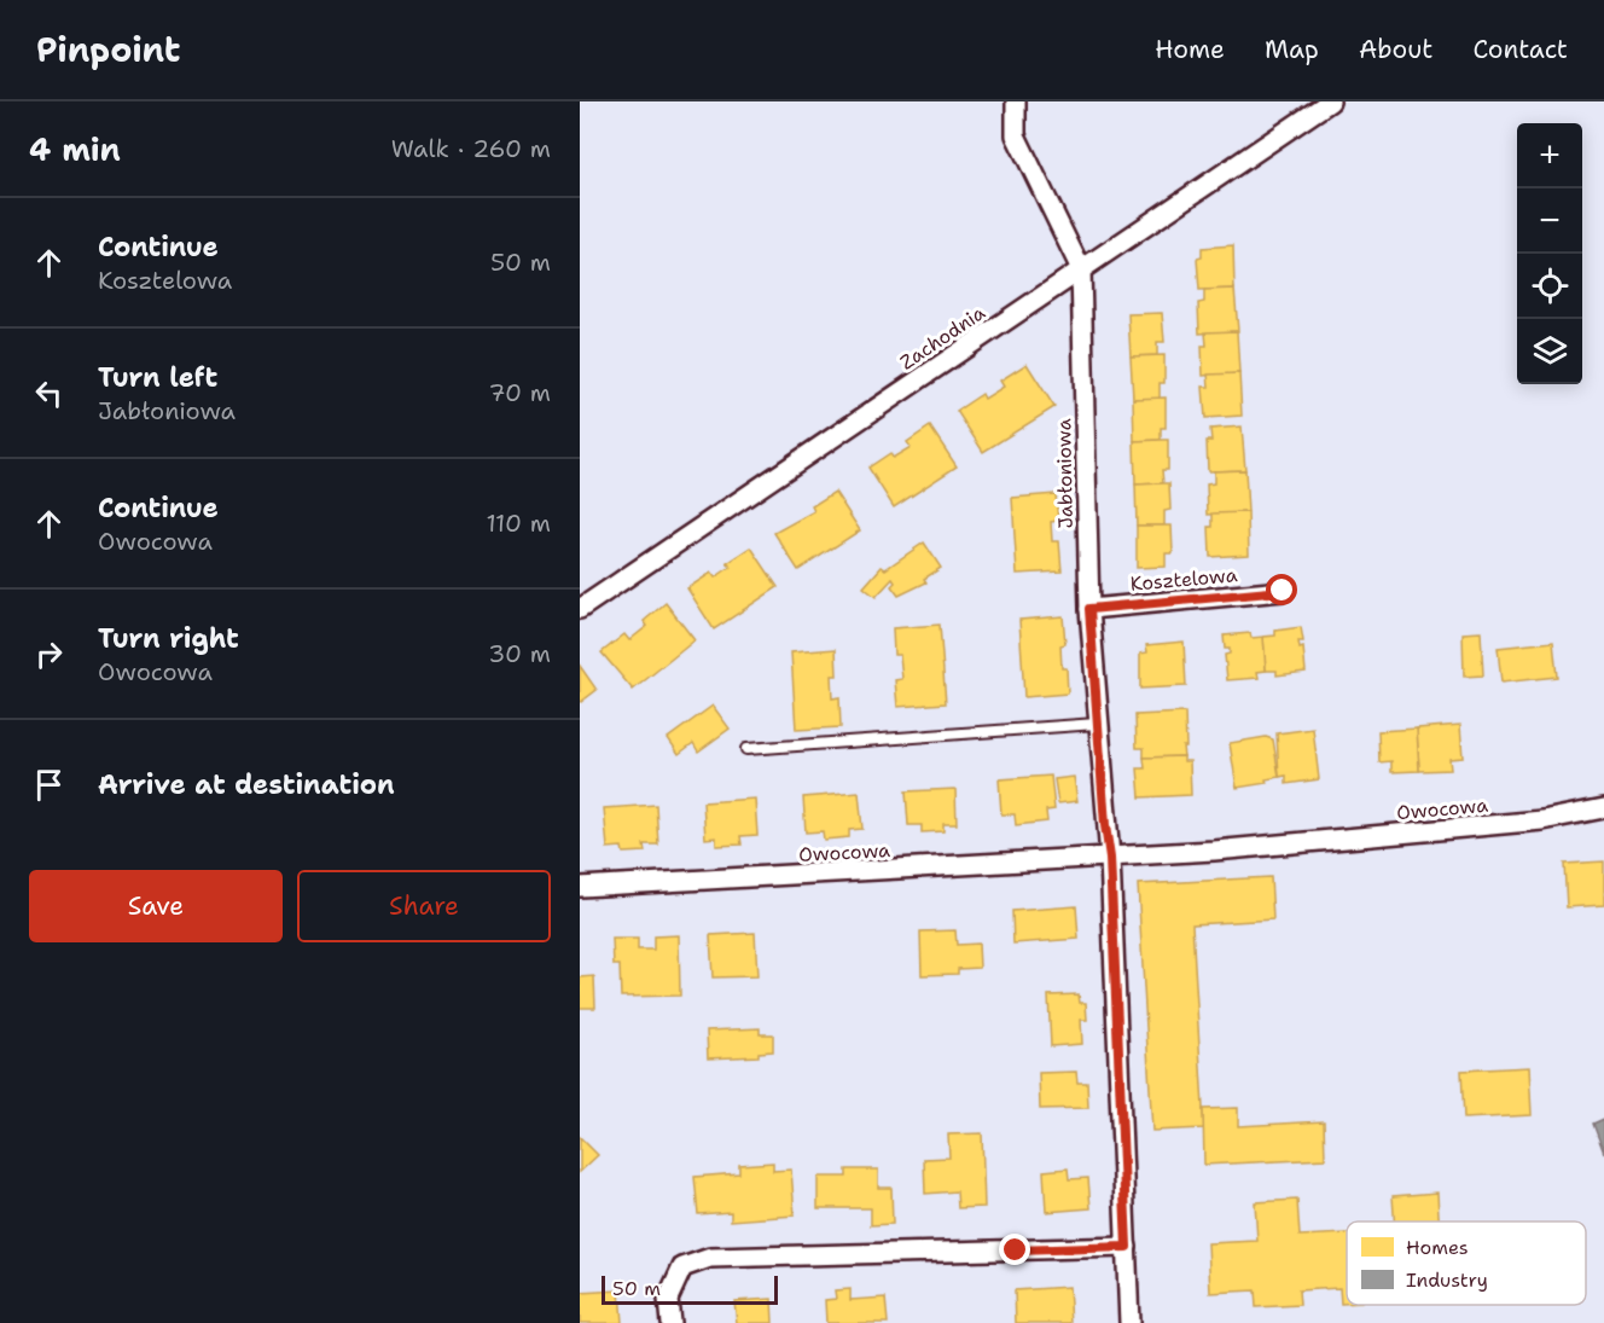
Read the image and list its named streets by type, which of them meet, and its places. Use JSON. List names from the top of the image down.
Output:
{
  "streets": {
    "street": [
      "Zachodnia",
      "Jabłoniowa",
      "Kosztelowa",
      "Owocowa"
    ]
  },
  "crossings": [
    ["Zachodnia", "Jabłoniowa"],
    ["Jabłoniowa", "Kosztelowa"],
    ["Jabłoniowa", "Owocowa"]
  ],
  "legend": ["Homes", "Industry"],
  "scale_bar": "50 m",
  "page": {
    "header": "Pinpoint",
    "nav": [
      "Home",
      "Map",
      "About",
      "Contact"
    ],
    "heading": ["4 min", "Walk · 260 m"],
    "map_buttons": ["+", "−"],
    "list": [
      ["Continue", "Kosztelowa", "50 m"],
      ["Turn left", "Jabłoniowa", "70 m"],
      ["Continue", "Owocowa", "110 m"],
      ["Turn right", "Owocowa", "30 m"],
      "Arrive at destination"
    ],
    "buttons": ["Save", "Share"],
    "scale": "50 m"
  }
}
